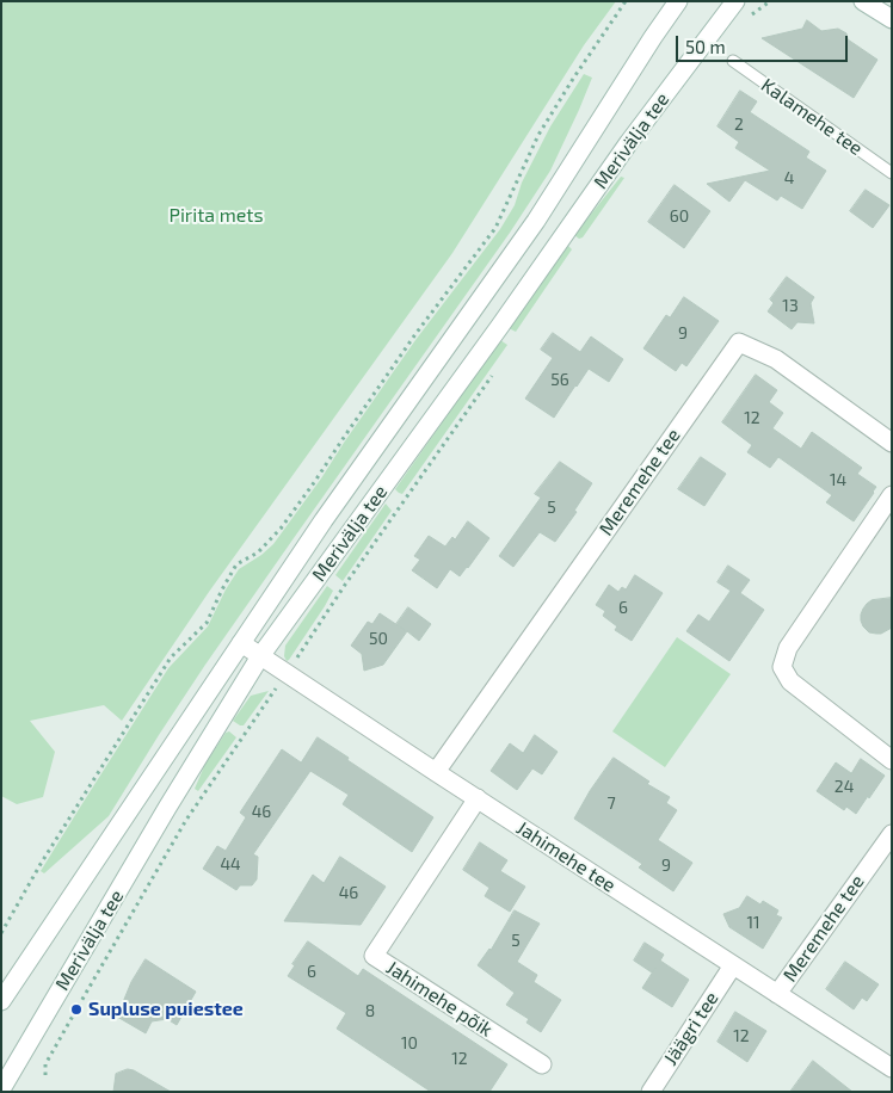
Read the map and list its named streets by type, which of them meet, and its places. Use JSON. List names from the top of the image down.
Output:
{
  "streets": {
    "street": [
      "Merivälja tee",
      "Meremehe tee",
      "Jahimehe tee",
      "Jahimehe põik",
      "Jäägri tee"
    ],
    "lane": ["Kalamehe tee"]
  },
  "crossings": [
    ["Merivälja tee", "Jahimehe tee"],
    ["Meremehe tee", "Jahimehe tee"],
    ["Jahimehe tee", "Jahimehe põik"],
    ["Jahimehe tee", "Jäägri tee"]
  ],
  "parks": ["Pirita mets"],
  "places": ["Supluse puiestee"],
  "house_numbers": [
    "2",
    "4",
    "60",
    "13",
    "9",
    "56",
    "12",
    "14",
    "5",
    "6",
    "50",
    "24",
    "7",
    "46",
    "44",
    "9",
    "46",
    "11",
    "5",
    "6",
    "8",
    "12",
    "10",
    "12"
  ],
  "scale_bar": "50 m"
}
